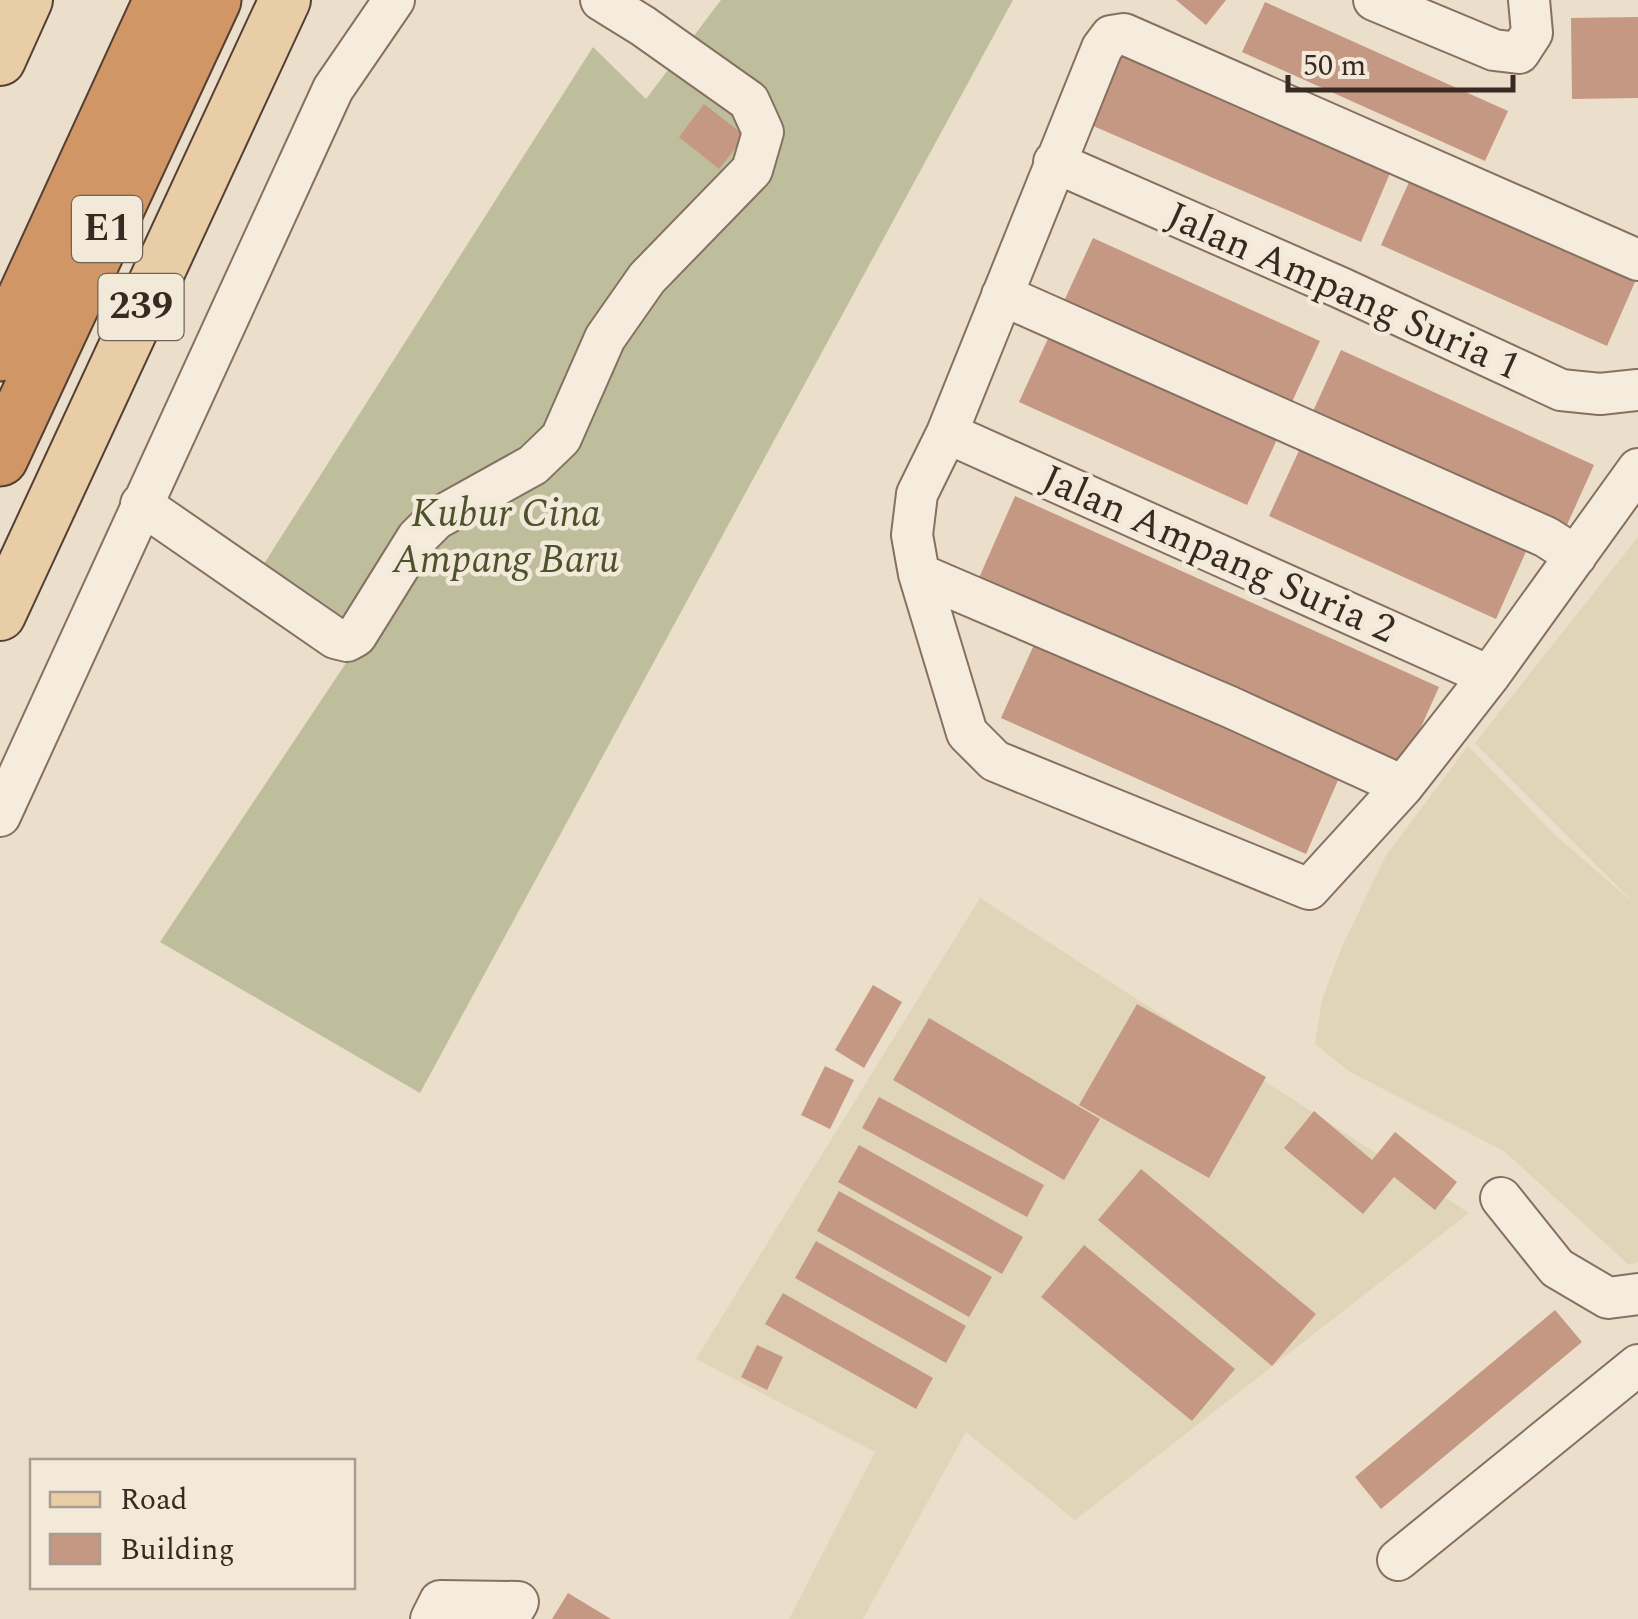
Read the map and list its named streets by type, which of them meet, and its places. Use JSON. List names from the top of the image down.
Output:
{
  "streets": {
    "highway": ["E1"],
    "main road": ["239"],
    "street": ["Jalan Ampang Suria 1", "Jalan Ampang Suria 2"]
  },
  "parks": ["Kubur Cina Ampang Baru"],
  "legend": ["Road", "Building"],
  "scale_bar": "50 m"
}
